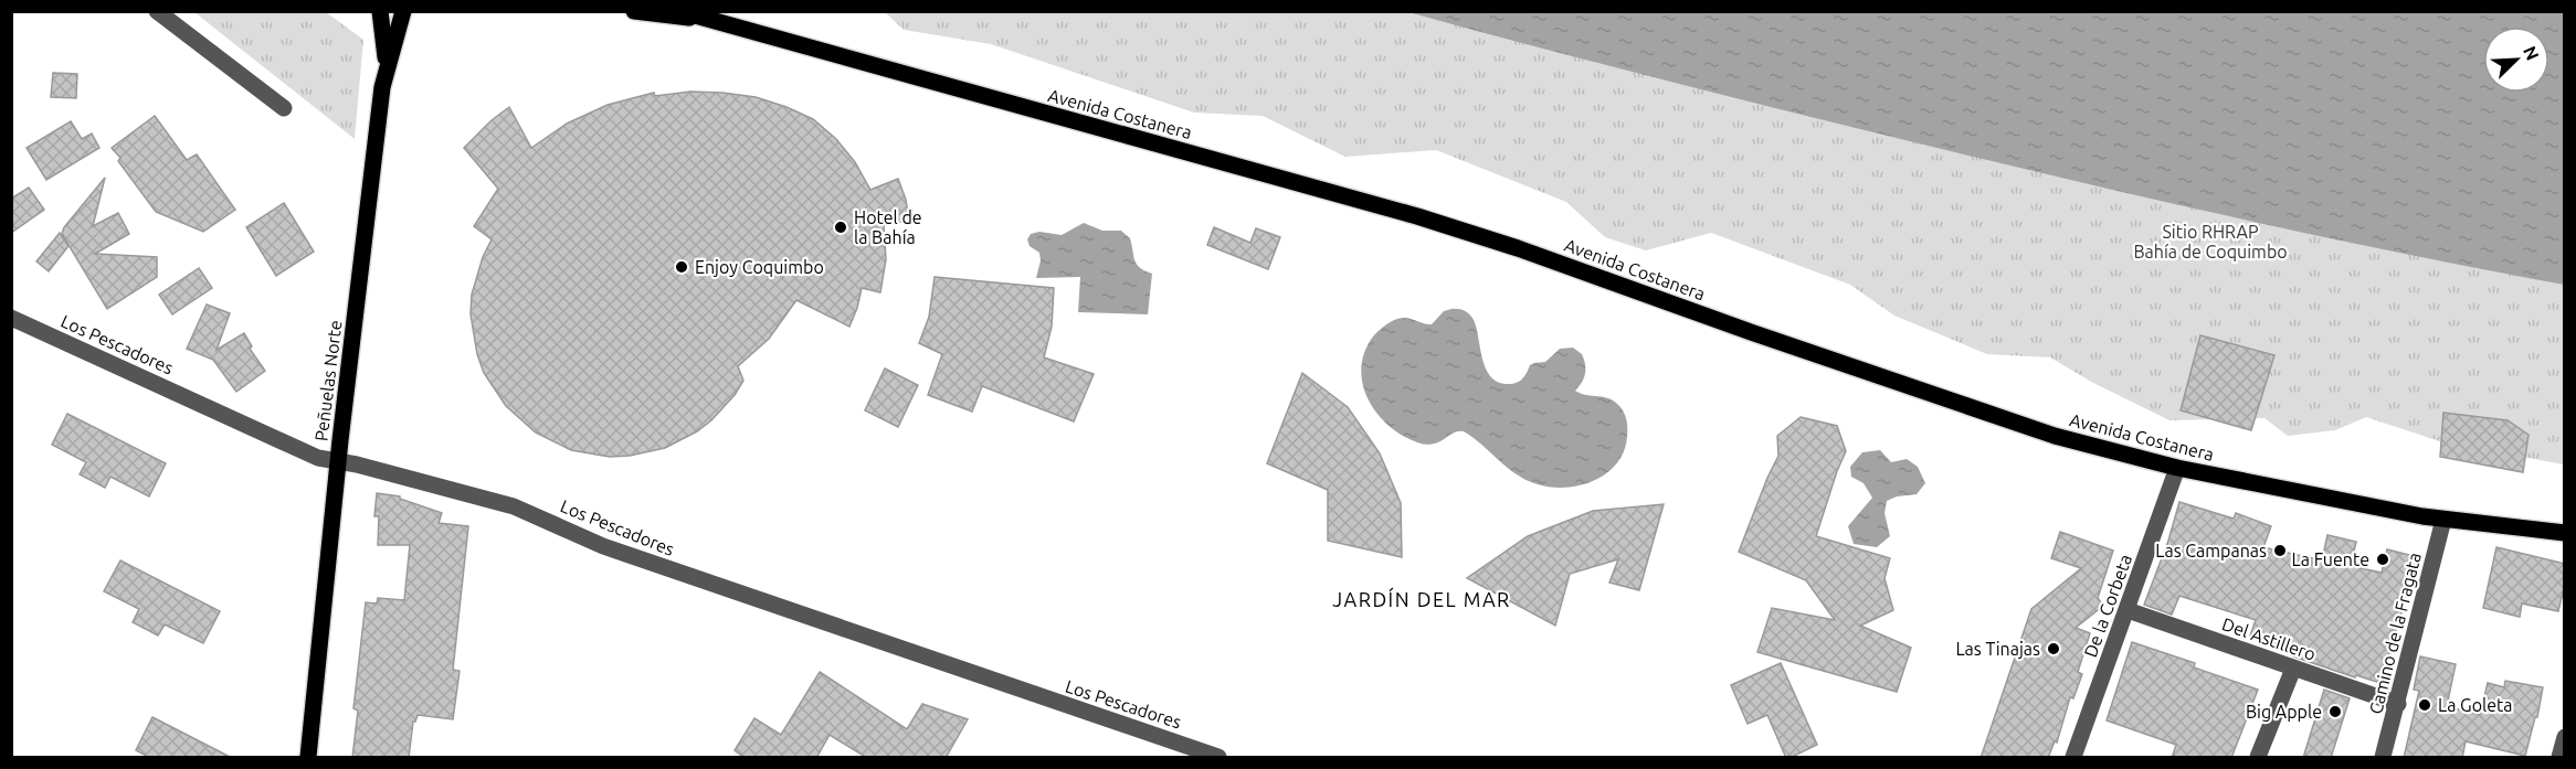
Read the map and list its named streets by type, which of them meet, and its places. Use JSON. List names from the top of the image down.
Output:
{
  "streets": {
    "main road": ["Avenida Costanera", "Peñuelas Norte"],
    "street": [
      "Los Pescadores",
      "De la Corbeta",
      "Camino de la Fragata",
      "Del Astillero"
    ]
  },
  "crossings": [
    ["Avenida Costanera", "De la Corbeta"],
    ["Avenida Costanera", "Camino de la Fragata"],
    ["Los Pescadores", "Peñuelas Norte"],
    ["De la Corbeta", "Del Astillero"],
    ["Camino de la Fragata", "Del Astillero"]
  ],
  "districts": ["JARDÍN DEL MAR"],
  "parks": ["Sitio RHRAP Bahía de Coquimbo"],
  "places": [
    "Hotel de la Bahía",
    "Enjoy Coquimbo",
    "Las Campanas",
    "La Fuente",
    "Las Tinajas",
    "La Goleta",
    "Big Apple"
  ],
  "north": "top right"
}
